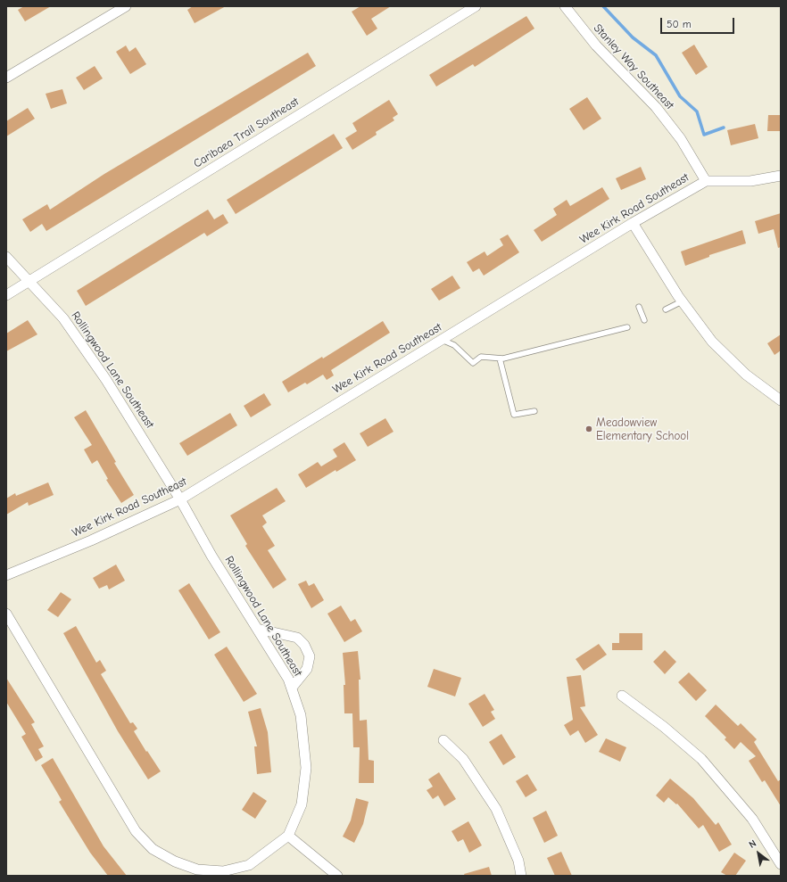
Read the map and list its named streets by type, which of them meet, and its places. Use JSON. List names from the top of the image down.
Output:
{
  "streets": {
    "street": [
      "Stanley Way Southeast",
      "Caribaea Trail Southeast",
      "Wee Kirk Road Southeast",
      "Rollingwood Lane Southeast"
    ]
  },
  "crossings": [
    ["Stanley Way Southeast", "Wee Kirk Road Southeast"],
    ["Caribaea Trail Southeast", "Rollingwood Lane Southeast"],
    ["Wee Kirk Road Southeast", "Rollingwood Lane Southeast"]
  ],
  "places": ["Meadowview Elementary School"],
  "scale_bar": "50 m",
  "north": "top left"
}
